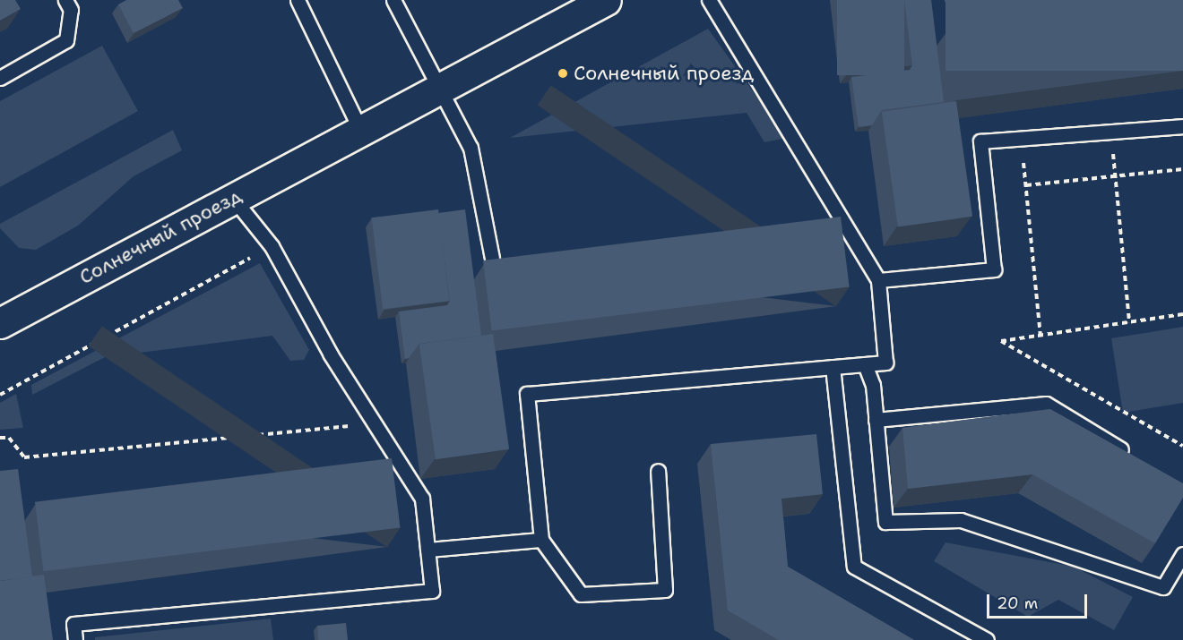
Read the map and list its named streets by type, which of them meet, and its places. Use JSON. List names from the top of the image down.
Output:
{
  "streets": {
    "street": ["Солнечный проезд"]
  },
  "places": ["Солнечный проезд"],
  "scale_bar": "20 m"
}
